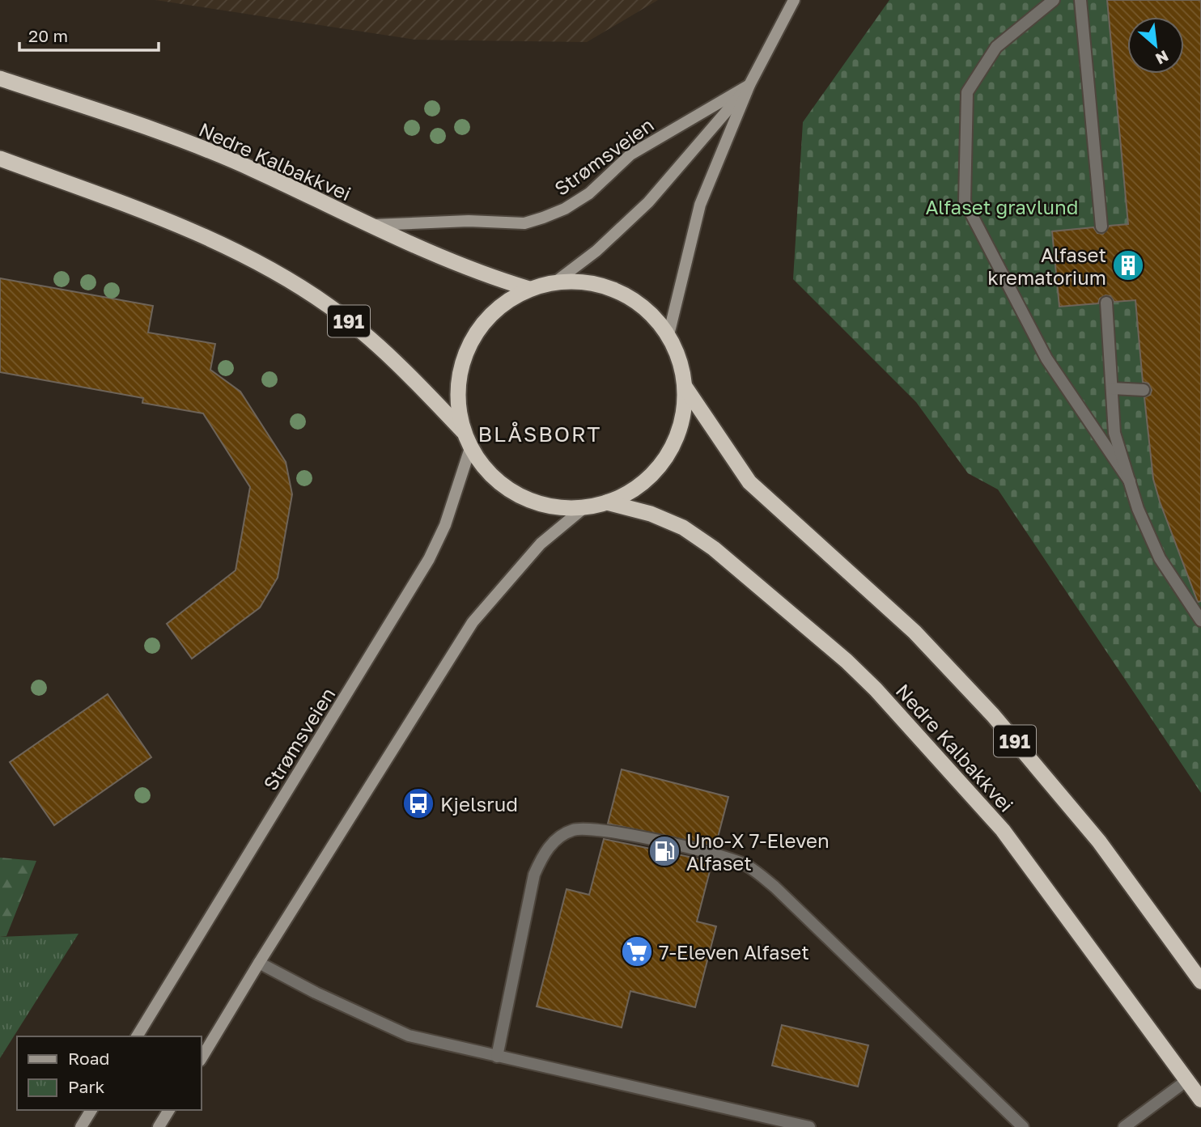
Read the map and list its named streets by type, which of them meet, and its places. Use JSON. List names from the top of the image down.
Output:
{
  "streets": {
    "highway": ["Nedre Kalbakkvei", "191"],
    "main road": ["Strømsveien"]
  },
  "crossings": [
    ["Strømsveien", "Nedre Kalbakkvei"]
  ],
  "districts": ["BLÅSBORT"],
  "parks": ["Alfaset gravlund"],
  "places": {
    "building": ["Alfaset krematorium"],
    "bus stop": ["Kjelsrud"],
    "fuel station": ["Uno-X 7-Eleven Alfaset"],
    "supermarket": ["7-Eleven Alfaset"]
  },
  "legend": ["Road", "Park"],
  "scale_bar": "20 m",
  "north": "bottom right"
}
